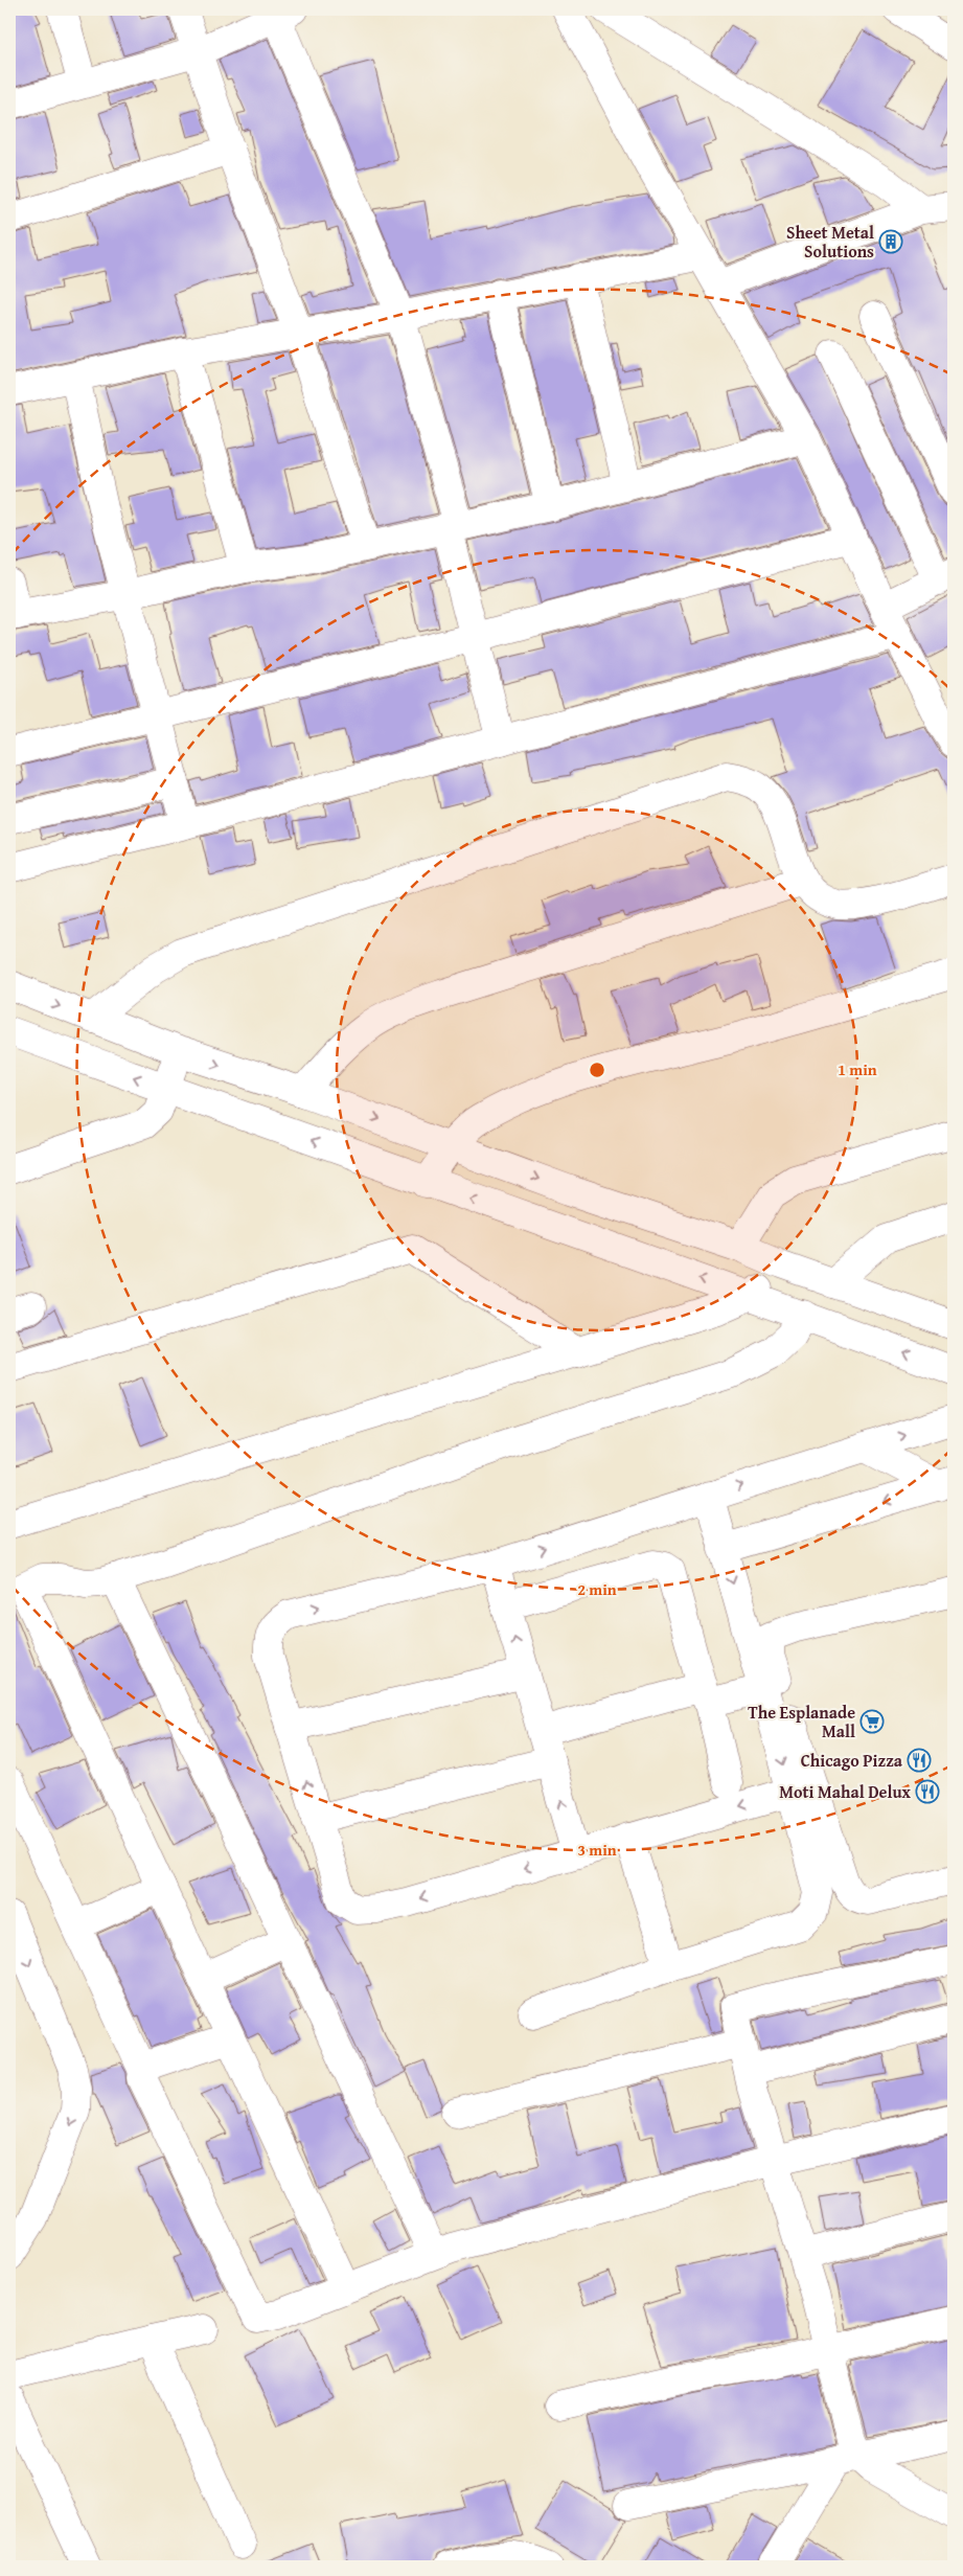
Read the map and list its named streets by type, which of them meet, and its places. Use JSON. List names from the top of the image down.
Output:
{
  "places": {
    "building": ["Sheet Metal Solutions"],
    "supermarket": ["The Esplanade Mall"],
    "restaurant": ["Chicago Pizza", "Moti Mahal Delux"]
  },
  "rings": ["1 min", "2 min", "3 min"]
}
